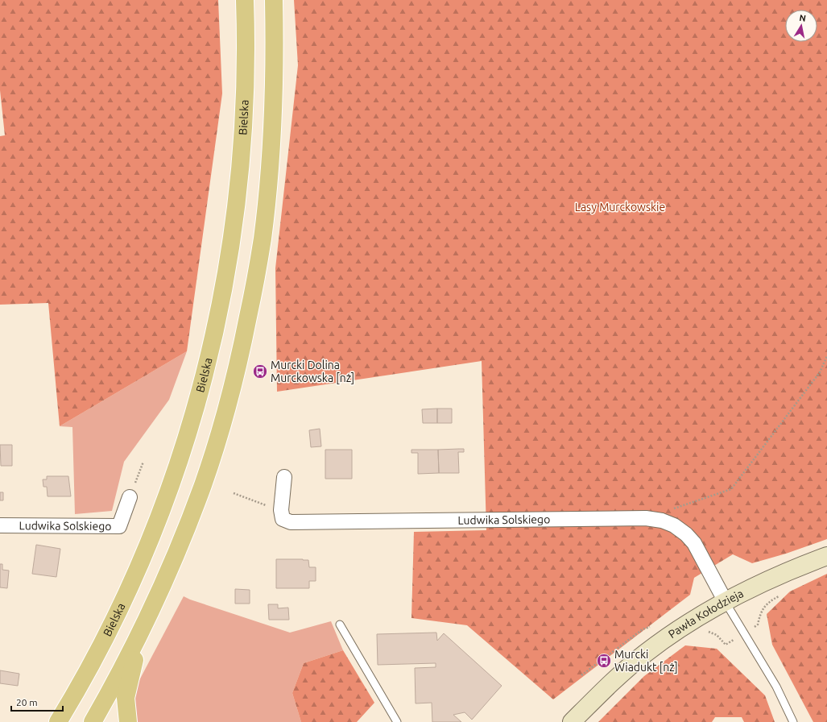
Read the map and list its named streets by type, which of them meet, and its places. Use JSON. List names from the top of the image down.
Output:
{
  "streets": {
    "main road": ["Bielska"],
    "street": ["Ludwika Solskiego", "Pawła Kołodzieja"]
  },
  "crossings": [
    ["Ludwika Solskiego", "Pawła Kołodzieja"]
  ],
  "parks": ["Lasy Murckowskie"],
  "places": {
    "bus stop": ["Murcki Dolina Murckowska [nż]", "Murcki Wiadukt [nż]"]
  },
  "scale_bar": "20 m",
  "north": "top"
}
